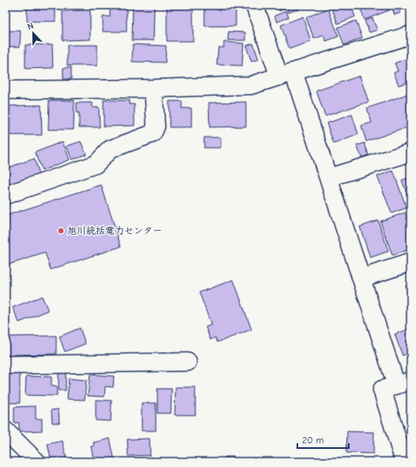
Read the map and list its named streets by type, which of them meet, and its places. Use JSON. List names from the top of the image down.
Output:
{
  "places": ["旭川統括電力センター"],
  "scale_bar": "20 m",
  "north": "top"
}
